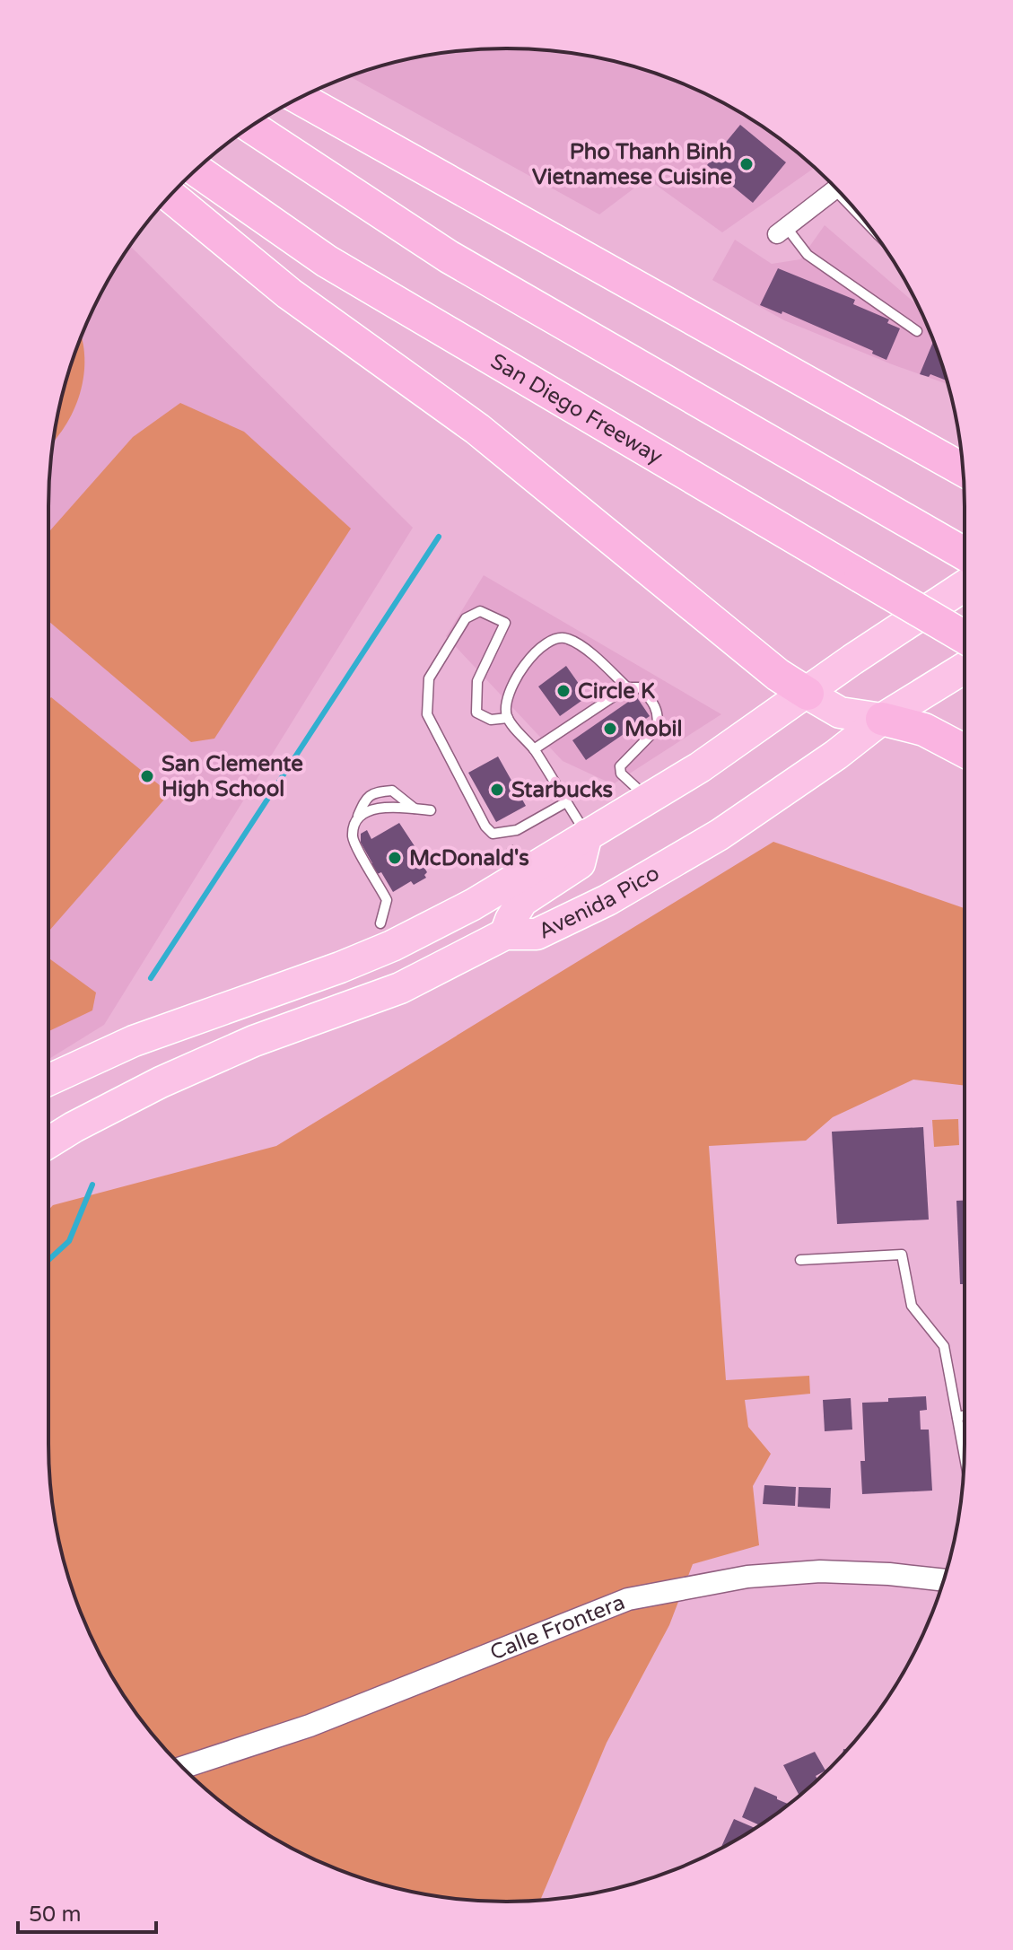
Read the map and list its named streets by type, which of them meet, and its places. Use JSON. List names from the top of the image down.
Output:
{
  "streets": {
    "highway": ["San Diego Freeway", "Avenida Pico"],
    "street": ["Calle Frontera"]
  },
  "places": [
    "Pho Thanh Binh Vietnamese Cuisine",
    "Circle K",
    "Mobil",
    "San Clemente High School",
    "Starbucks",
    "McDonald's"
  ],
  "scale_bar": "50 m"
}
